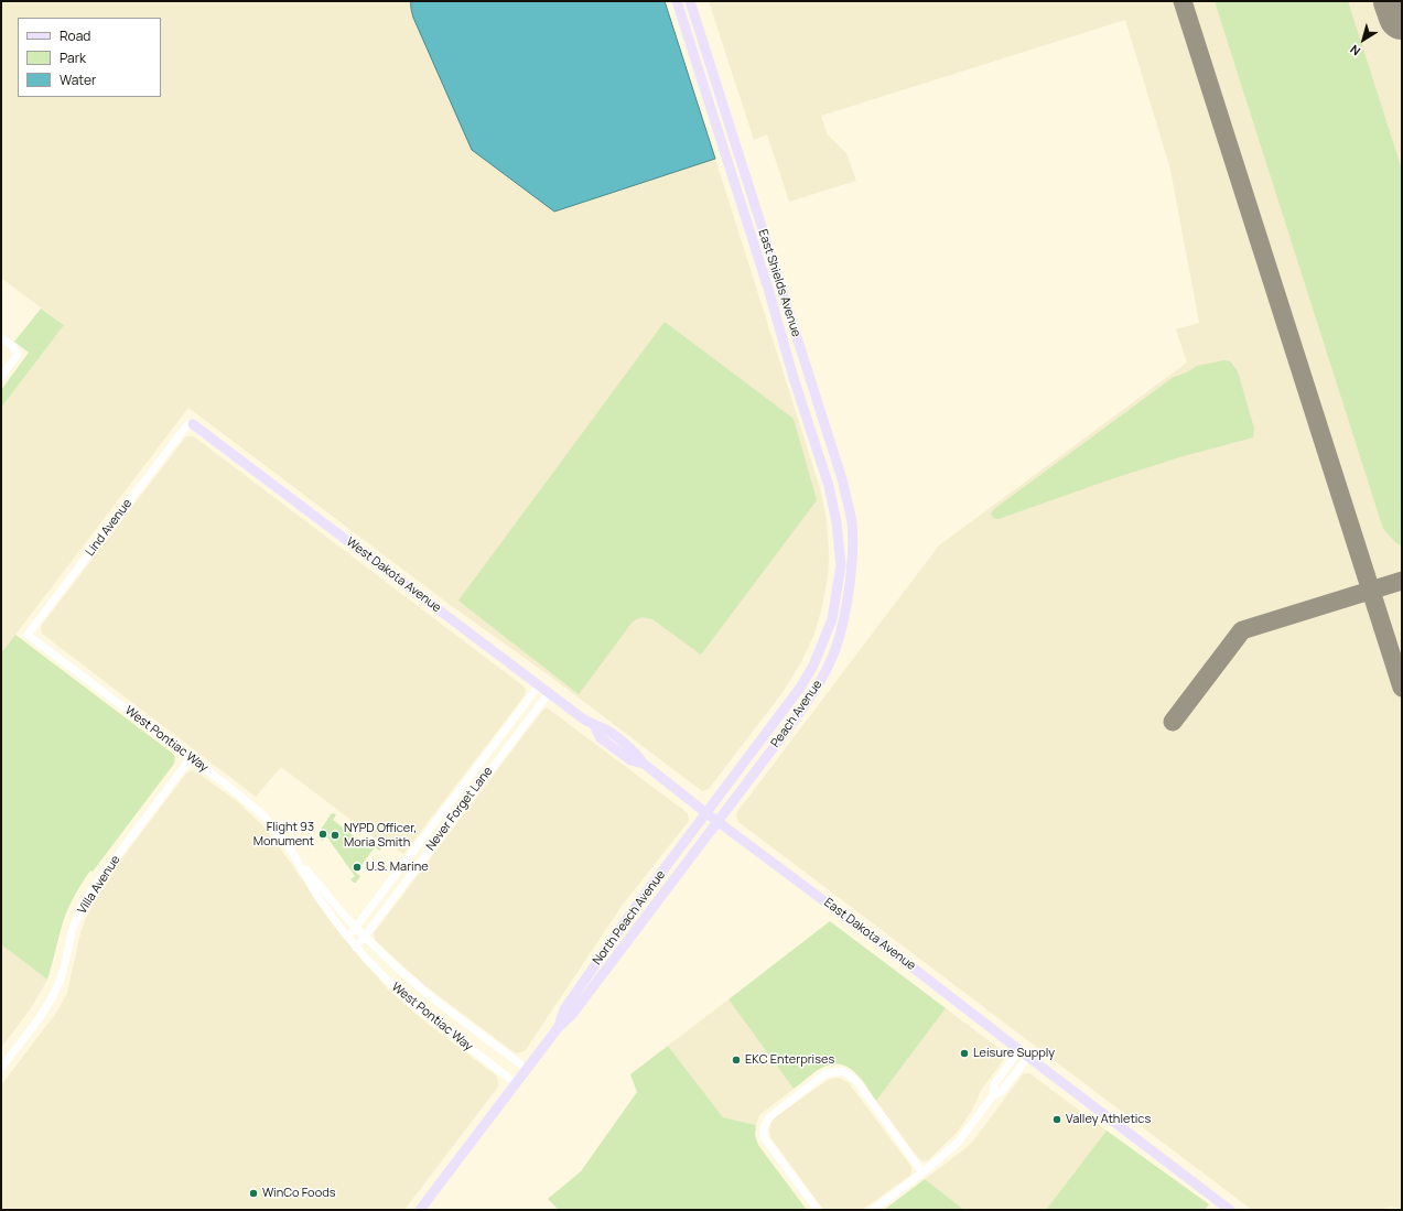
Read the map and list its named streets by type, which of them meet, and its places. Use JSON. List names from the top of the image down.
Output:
{
  "streets": {
    "main road": [
      "East Shields Avenue",
      "West Dakota Avenue",
      "Peach Avenue",
      "North Peach Avenue",
      "East Dakota Avenue"
    ],
    "street": [
      "Lind Avenue",
      "West Pontiac Way",
      "Never Forget Lane",
      "Villa Avenue"
    ]
  },
  "crossings": [
    ["East Shields Avenue", "West Dakota Avenue"],
    ["East Shields Avenue", "Peach Avenue"],
    ["East Shields Avenue", "North Peach Avenue"],
    ["Lind Avenue", "West Dakota Avenue"],
    ["Lind Avenue", "West Pontiac Way"],
    ["West Dakota Avenue", "Peach Avenue"],
    ["West Dakota Avenue", "Never Forget Lane"],
    ["West Dakota Avenue", "North Peach Avenue"],
    ["West Dakota Avenue", "East Dakota Avenue"],
    ["Peach Avenue", "North Peach Avenue"],
    ["Peach Avenue", "East Dakota Avenue"],
    ["West Pontiac Way", "Never Forget Lane"],
    ["West Pontiac Way", "Villa Avenue"],
    ["West Pontiac Way", "North Peach Avenue"],
    ["North Peach Avenue", "East Dakota Avenue"]
  ],
  "places": [
    "Flight 93 Monument",
    "NYPD Officer, Moria Smith",
    "U.S. Marine",
    "Leisure Supply",
    "EKC Enterprises",
    "Valley Athletics",
    "WinCo Foods"
  ],
  "legend": ["Road", "Park", "Water"],
  "north": "bottom left"
}
